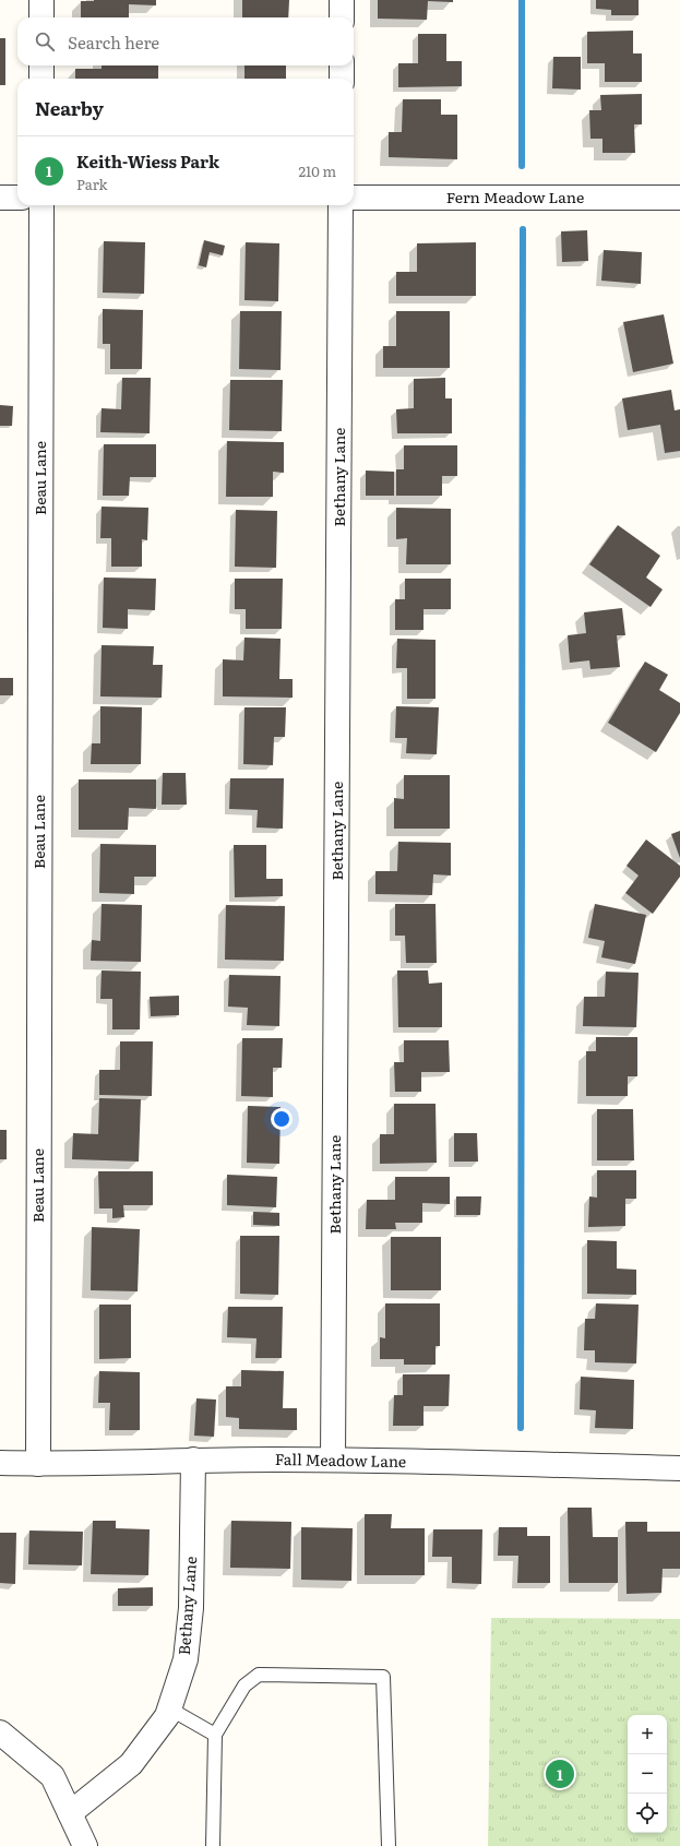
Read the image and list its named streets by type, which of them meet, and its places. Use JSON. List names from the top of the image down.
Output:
{
  "streets": {
    "street": [
      "Fern Meadow Lane",
      "Bethany Lane",
      "Beau Lane",
      "Fall Meadow Lane"
    ]
  },
  "crossings": [
    ["Bethany Lane", "Fall Meadow Lane"],
    ["Beau Lane", "Fall Meadow Lane"]
  ],
  "page": {
    "search": "Search here",
    "heading": "Nearby",
    "list": [
      {
        "mark": "1",
        "name": "Keith-Wiess Park",
        "note": "Park",
        "value": "210 m"
      }
    ],
    "map_buttons": ["+", "−"],
    "pins": "1"
  }
}
